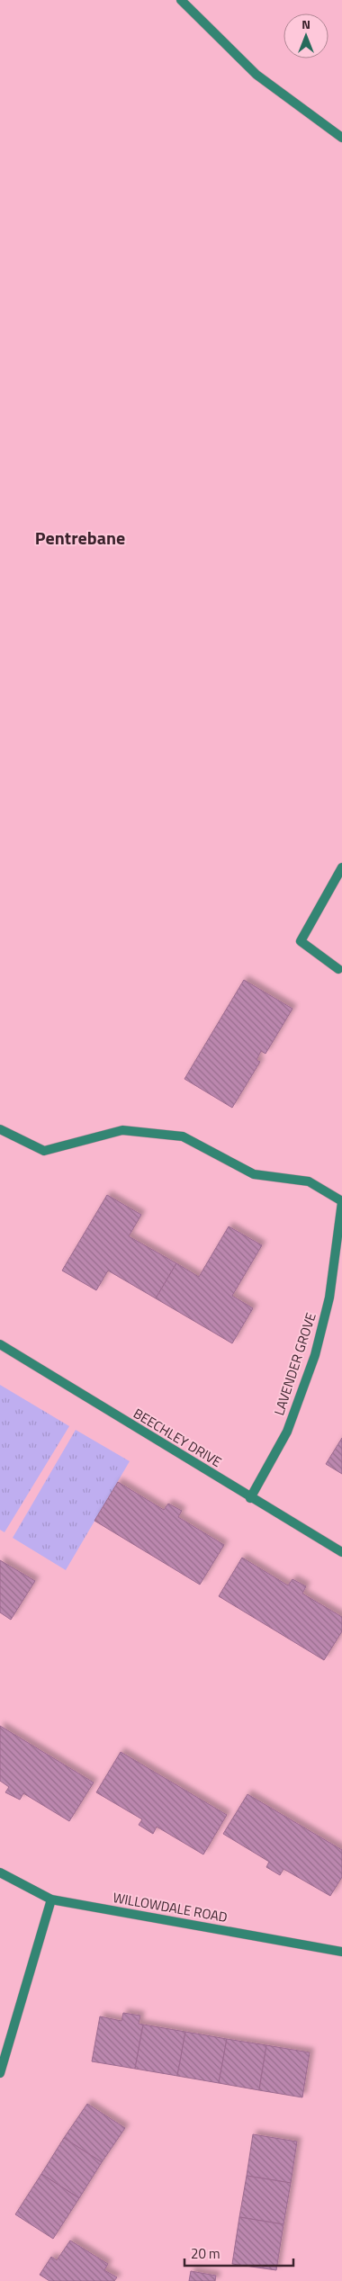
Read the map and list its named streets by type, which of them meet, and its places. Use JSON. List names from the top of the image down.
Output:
{
  "streets": {
    "street": ["LAVENDER GROVE", "BEECHLEY DRIVE", "WILLOWDALE ROAD"]
  },
  "crossings": [
    ["LAVENDER GROVE", "BEECHLEY DRIVE"]
  ],
  "districts": ["Pentrebane"],
  "scale_bar": "20 m",
  "north": "top"
}
